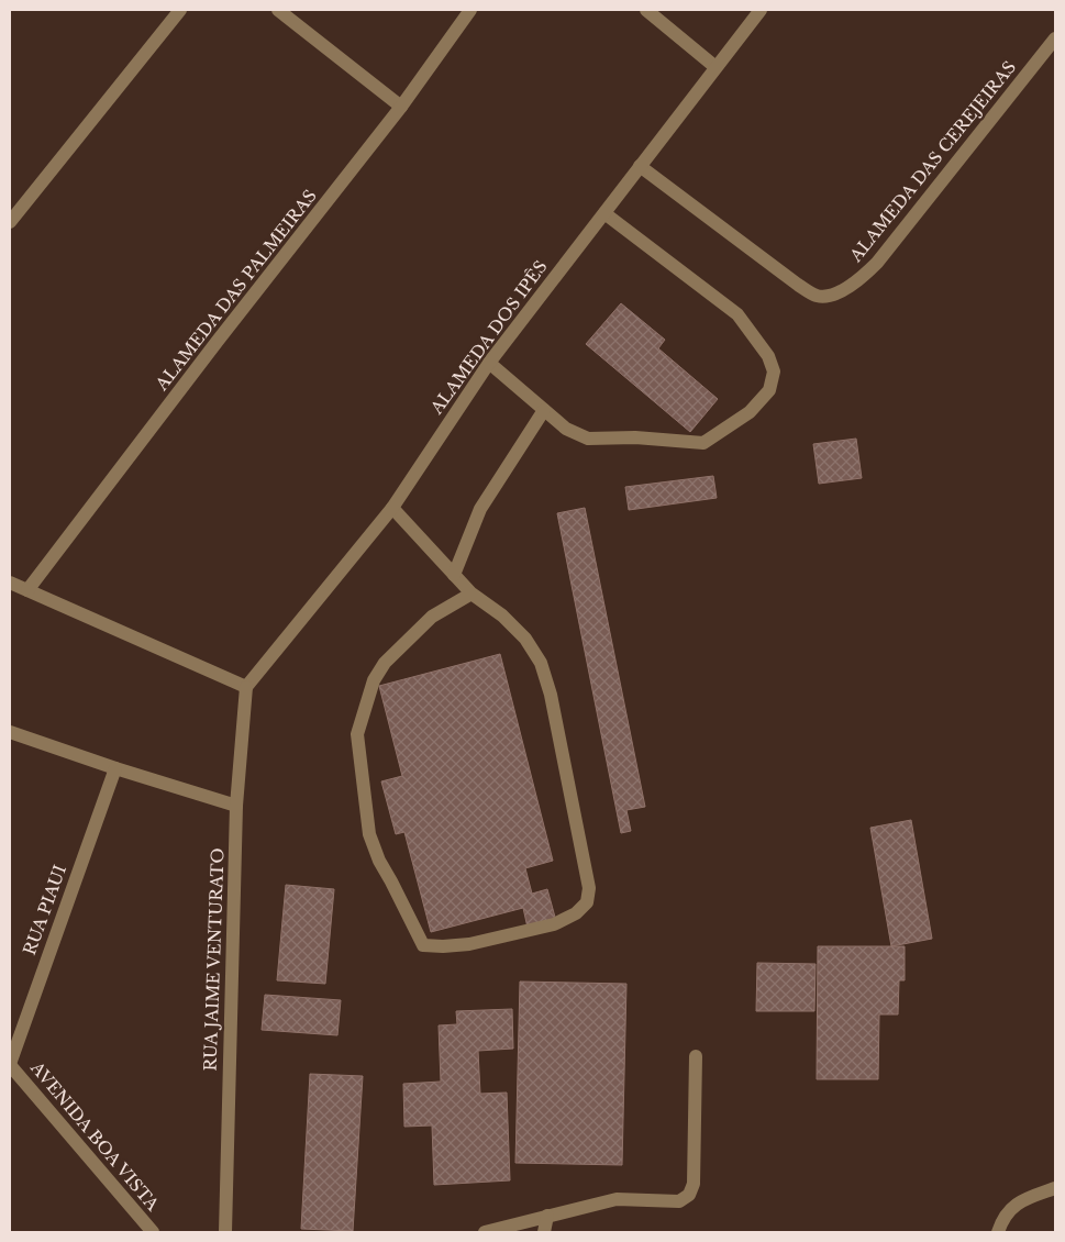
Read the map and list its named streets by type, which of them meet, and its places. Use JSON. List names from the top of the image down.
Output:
{
  "streets": {
    "street": [
      "ALAMEDA DAS CEREJEIRAS",
      "ALAMEDA DAS PALMEIRAS",
      "ALAMEDA DOS IPÊS",
      "RUA PIAUI",
      "RUA JAIME VENTURATO",
      "AVENIDA BOA VISTA"
    ]
  },
  "crossings": [
    ["ALAMEDA DAS CEREJEIRAS", "ALAMEDA DOS IPÊS"],
    ["ALAMEDA DOS IPÊS", "RUA JAIME VENTURATO"],
    ["RUA PIAUI", "AVENIDA BOA VISTA"]
  ]
}
